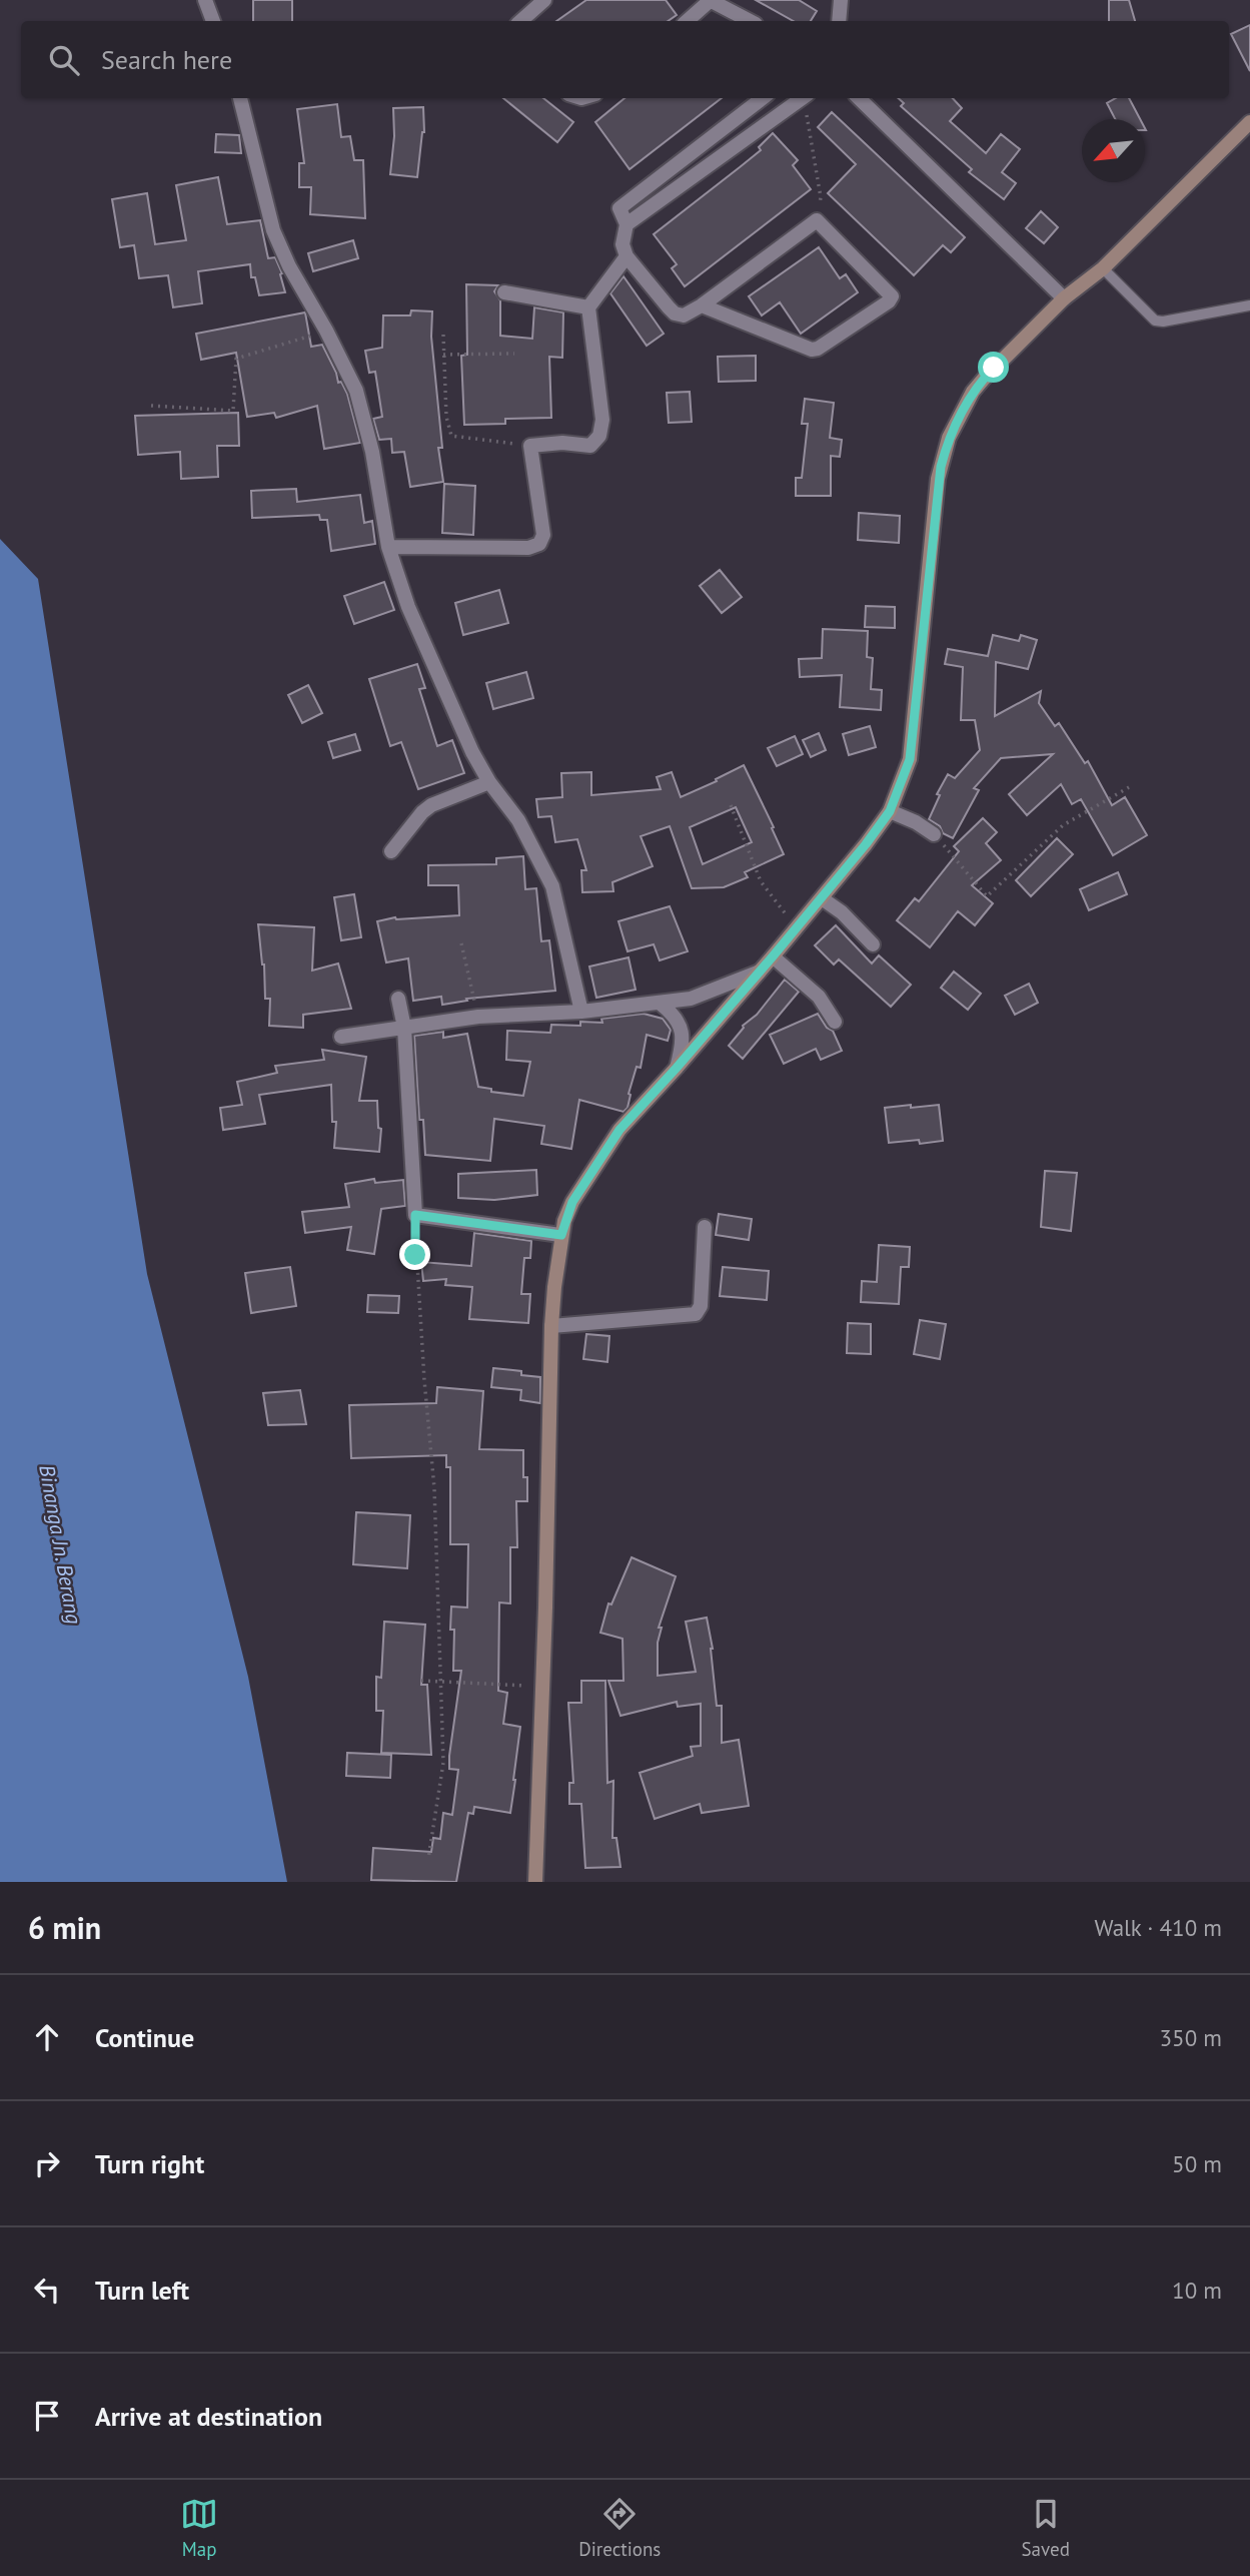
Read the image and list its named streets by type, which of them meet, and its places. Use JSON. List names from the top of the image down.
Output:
{
  "water": ["Binanga Jn. Berang"],
  "north": "bottom left",
  "page": {
    "search": "Search here",
    "heading": ["6 min", "Walk · 410 m"],
    "list": [
      ["Continue", "350 m"],
      ["Turn right", "50 m"],
      ["Turn left", "10 m"],
      "Arrive at destination"
    ],
    "nav": ["Map", "Directions", "Saved"]
  }
}
